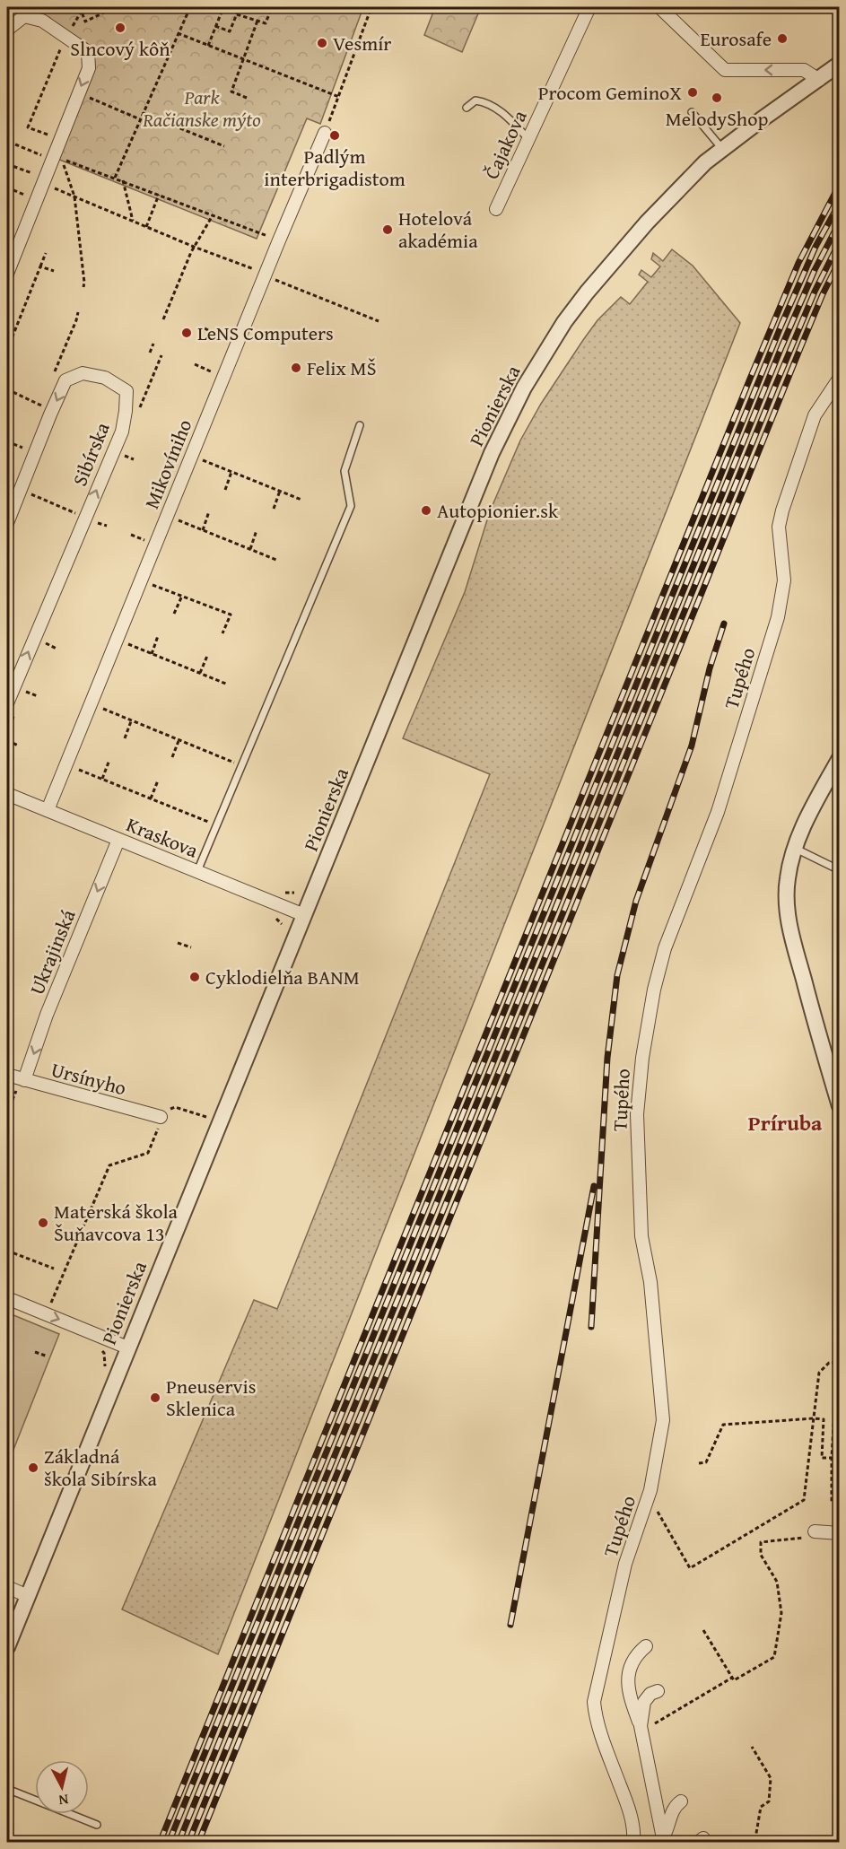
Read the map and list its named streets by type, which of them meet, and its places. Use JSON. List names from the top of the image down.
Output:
{
  "streets": {
    "street": [
      "Čajakova",
      "Pionierska",
      "Sibírska",
      "Mikovíniho",
      "Tupého",
      "Kraskova",
      "Ukrajinská",
      "Ursínyho"
    ]
  },
  "crossings": [
    ["Pionierska", "Kraskova"],
    ["Mikovíniho", "Kraskova"],
    ["Kraskova", "Ukrajinská"],
    ["Ukrajinská", "Ursínyho"]
  ],
  "one_way": ["Ukrajinská"],
  "districts": ["Príruba"],
  "parks": ["Park Račianske mýto"],
  "places": [
    "Slncový kôň",
    "Eurosafe",
    "Vesmír",
    "Procom GeminoX",
    "MelodyShop",
    "Padlým interbrigadistom",
    "Hotelová akadémia",
    "LeNS Computers",
    "Felix MŠ",
    "Autopionier.sk",
    "Cyklodielňa BANM",
    "Materská škola Šuňavcova 13",
    "Pneuservis Sklenica",
    "Základná škola Sibírska"
  ],
  "north": "bottom"
}
